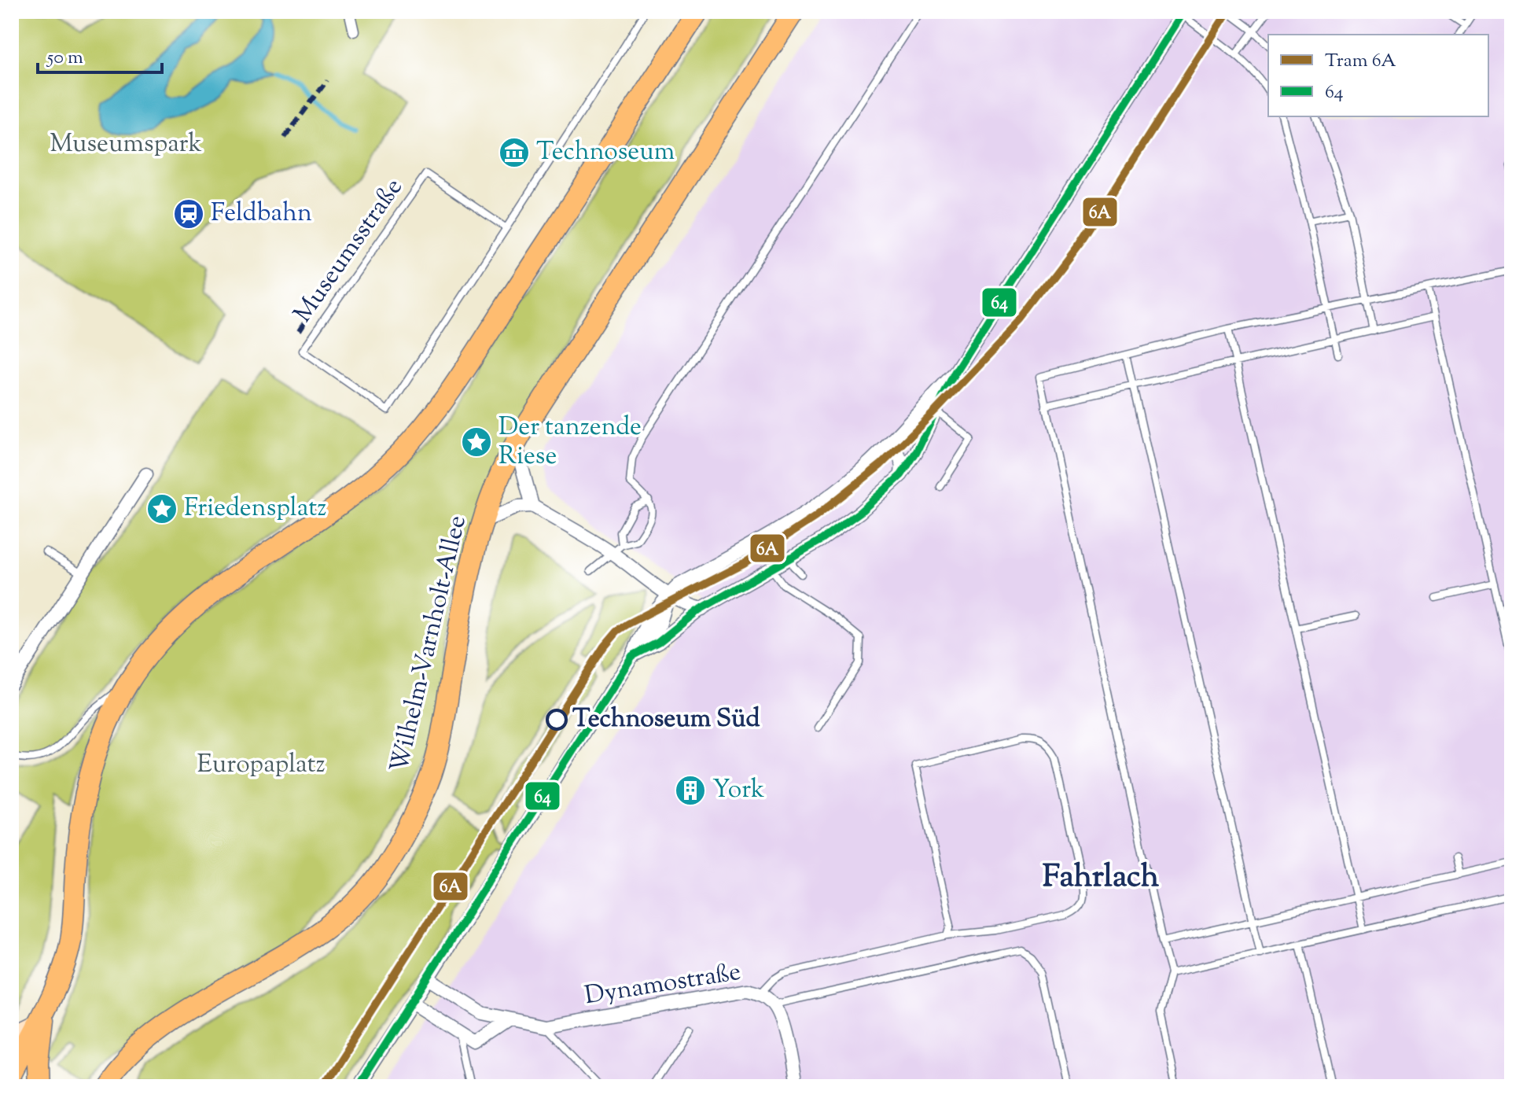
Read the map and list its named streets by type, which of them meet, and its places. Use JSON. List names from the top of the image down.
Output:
{
  "streets": {
    "main road": ["Wilhelm-Varnholt-Allee"],
    "street": ["Dynamostraße"],
    "lane": ["Museumsstraße"]
  },
  "districts": ["Fahrlach"],
  "parks": ["Museumspark", "Europaplatz"],
  "places": {
    "museum": ["Technoseum"],
    "station": ["Feldbahn"],
    "place": ["Der tanzende Riese", "Friedensplatz"],
    "other": ["Technoseum Süd"],
    "building": ["York"]
  },
  "lines": ["tram line 6A", "transit line 64"],
  "legend": ["Tram 6A", "64"],
  "scale_bar": "50 m"
}
